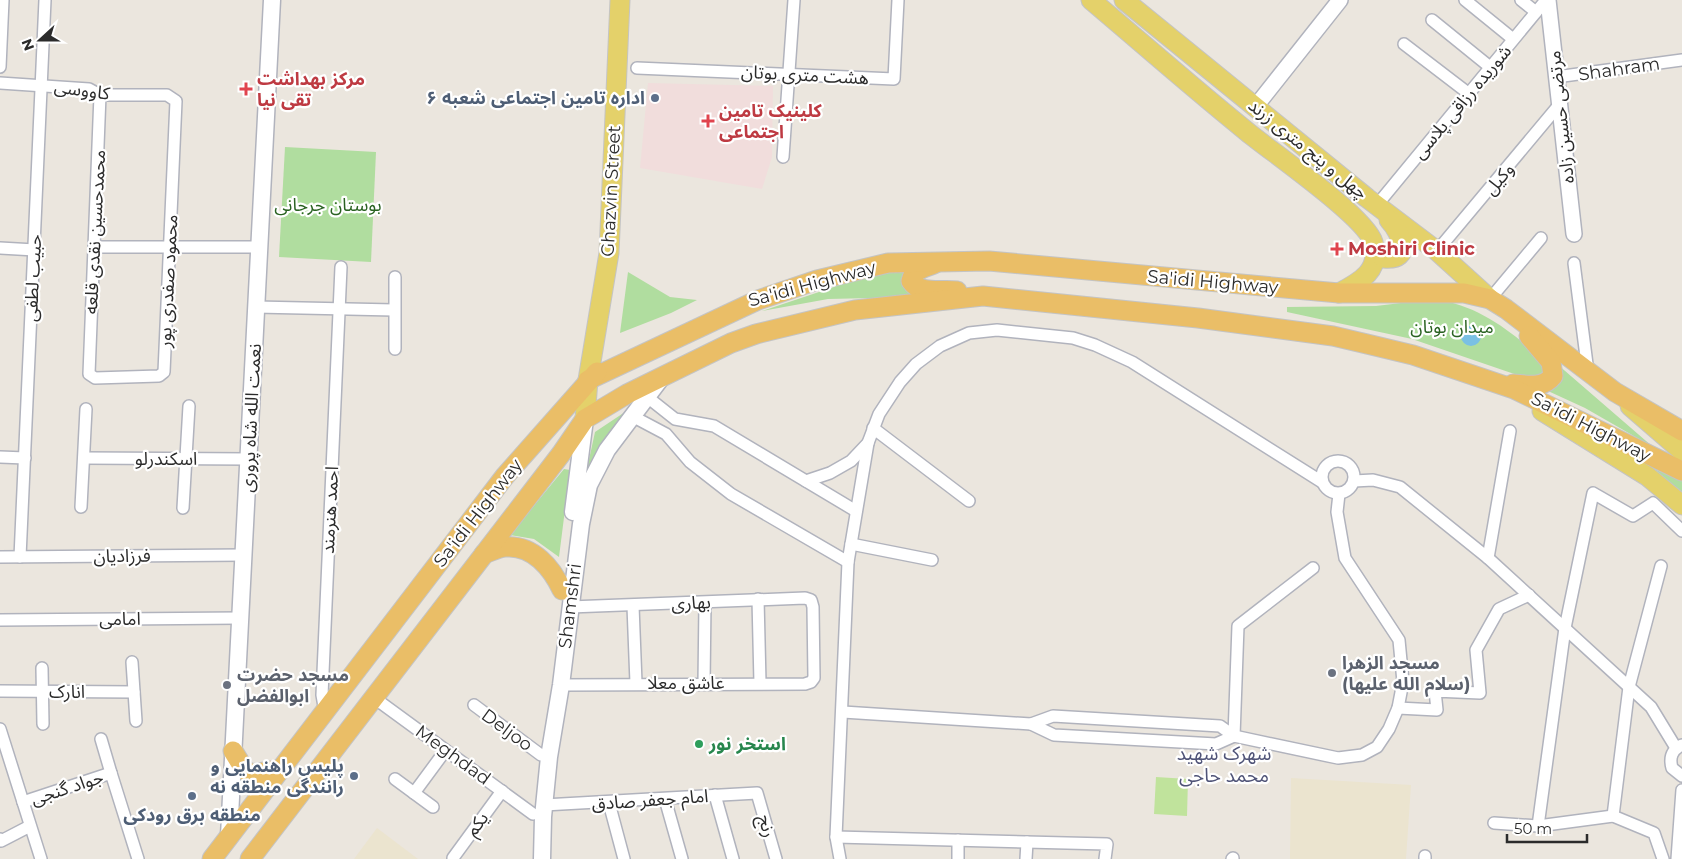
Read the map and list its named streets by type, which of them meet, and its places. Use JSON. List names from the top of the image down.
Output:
{
  "streets": {
    "highway": ["Sa'idi Highway"],
    "main road": [
      "چهل و پنج متری زرند",
      "Ghazvin Street",
      "نعمت الله شاه پروری",
      "Shamshri"
    ],
    "street": [
      "Shahram",
      "هشت متری بوتان",
      "کاووسی",
      "شوریده رزاقی پلاسی",
      "مرتضی حسین زاده",
      "وکیل",
      "محمدحسین نقدی قلعه",
      "حبیب لطفی",
      "محمود صفدری پور",
      "اسکندرلو",
      "احمد هنرمند",
      "فرزادیان",
      "بهاری",
      "امامی",
      "عاشق معلا",
      "انارک",
      "Deljoo",
      "Meghdad",
      "جواد گنجی",
      "امام جعفر صادق",
      "یکم",
      "رنج"
    ]
  },
  "crossings": [
    ["Shahram", "مرتضی حسین زاده"],
    ["کاووسی", "محمدحسین نقدی قلعه"],
    ["کاووسی", "حبیب لطفی"],
    ["کاووسی", "محمود صفدری پور"],
    ["شوریده رزاقی پلاسی", "مرتضی حسین زاده"],
    ["شوریده رزاقی پلاسی", "چهل و پنج متری زرند"],
    ["مرتضی حسین زاده", "وکیل"],
    ["چهل و پنج متری زرند", "وکیل"],
    ["چهل و پنج متری زرند", "Sa'idi Highway"],
    ["Ghazvin Street", "Sa'idi Highway"],
    ["Ghazvin Street", "Shamshri"],
    ["محمدحسین نقدی قلعه", "محمود صفدری پور"],
    ["حبیب لطفی", "فرزادیان"],
    ["Sa'idi Highway", "نعمت الله شاه پروری"],
    ["Sa'idi Highway", "احمد هنرمند"],
    ["Sa'idi Highway", "Shamshri"],
    ["Sa'idi Highway", "Meghdad"],
    ["نعمت الله شاه پروری", "اسکندرلو"],
    ["نعمت الله شاه پروری", "فرزادیان"],
    ["نعمت الله شاه پروری", "امامی"],
    ["بهاری", "Shamshri"],
    ["بهاری", "عاشق معلا"],
    ["Shamshri", "عاشق معلا"],
    ["Shamshri", "Deljoo"],
    ["Shamshri", "Meghdad"],
    ["Shamshri", "امام جعفر صادق"],
    ["Meghdad", "امام جعفر صادق"],
    ["Meghdad", "یکم"],
    ["امام جعفر صادق", "رنج"]
  ],
  "districts": ["شهرک شهید محمد حاجی"],
  "parks": ["بوستان جرجانی", "میدان بوتان"],
  "places": {
    "health": ["مرکز بهداشت تقی نیا", "کلینیک تامین اجتماعی", "Moshiri Clinic"],
    "other": [
      "اداره تامین اجتماعی شعبه ۶",
      "مسجد الزهرا (سلام الله علیها)",
      "مسجد حضرت ابوالفضل",
      "استخر نور",
      "پلیس راهنمایی و رانندگی منطقه نه",
      "منطقه برق رودکی"
    ]
  },
  "scale_bar": "50 m",
  "north": "left"
}
